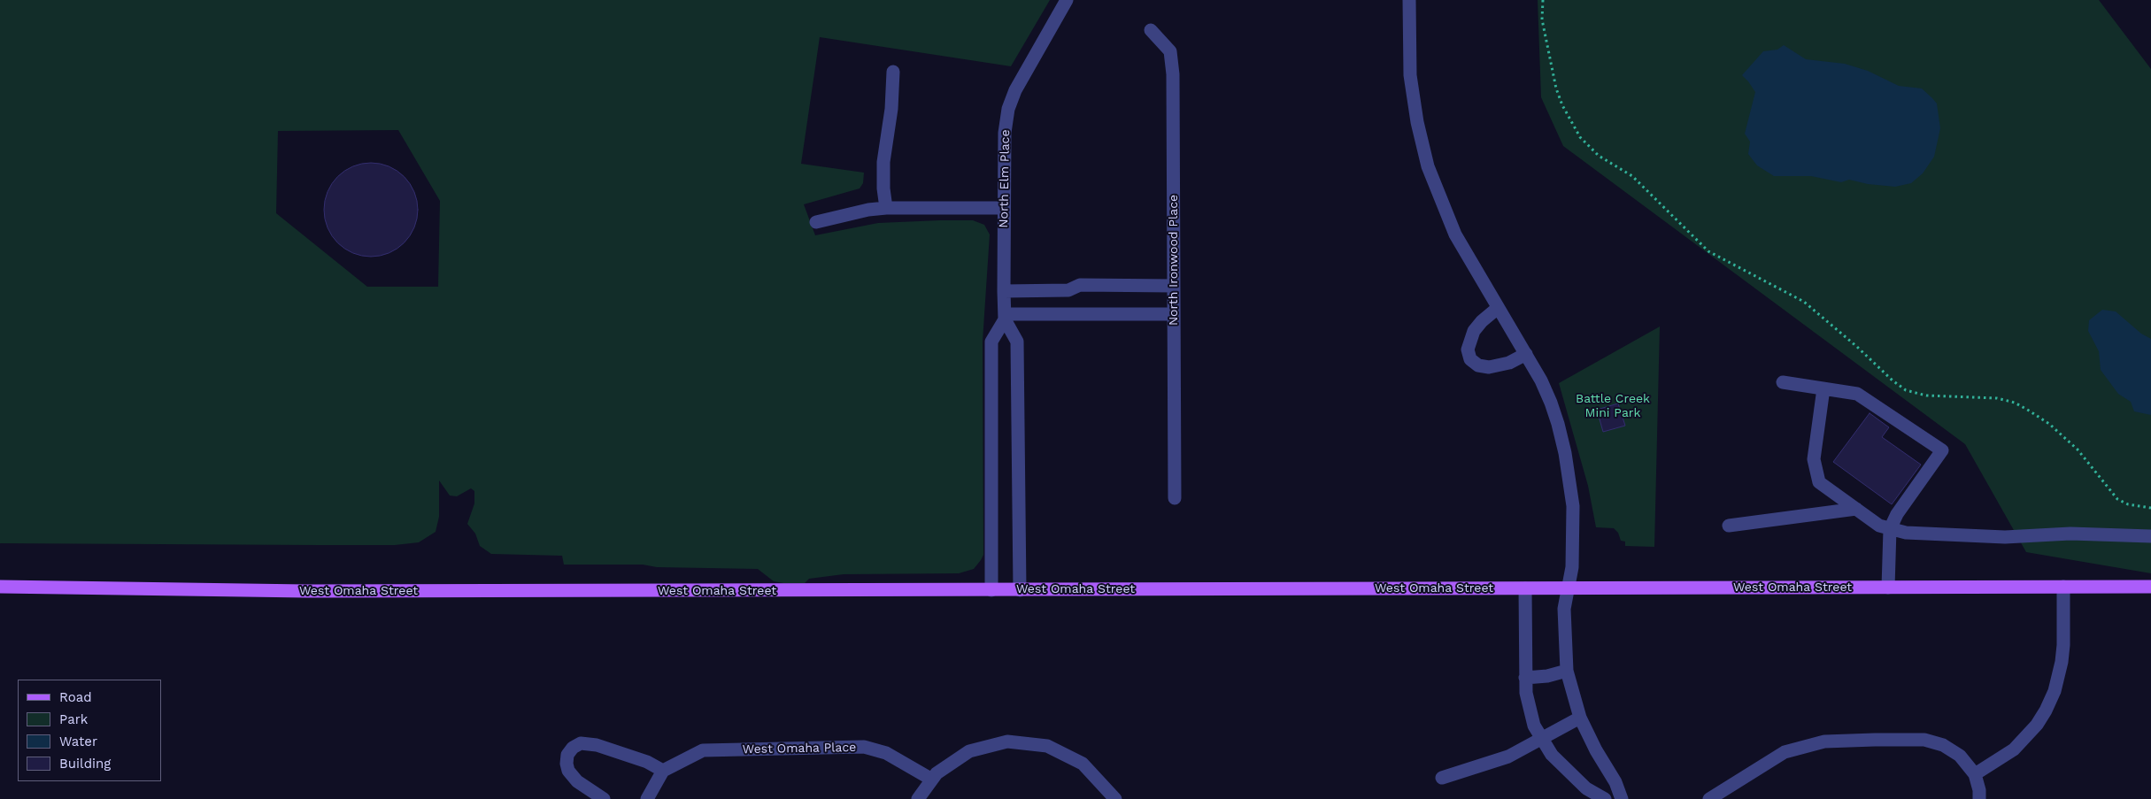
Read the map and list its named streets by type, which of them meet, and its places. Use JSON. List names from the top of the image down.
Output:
{
  "streets": {
    "main road": ["West Omaha Street"],
    "street": ["North Elm Place", "North Ironwood Place", "West Omaha Place"]
  },
  "crossings": [
    ["North Elm Place", "West Omaha Street"]
  ],
  "parks": ["Battle Creek Mini Park"],
  "legend": [
    "Road",
    "Park",
    "Water",
    "Building"
  ]
}
